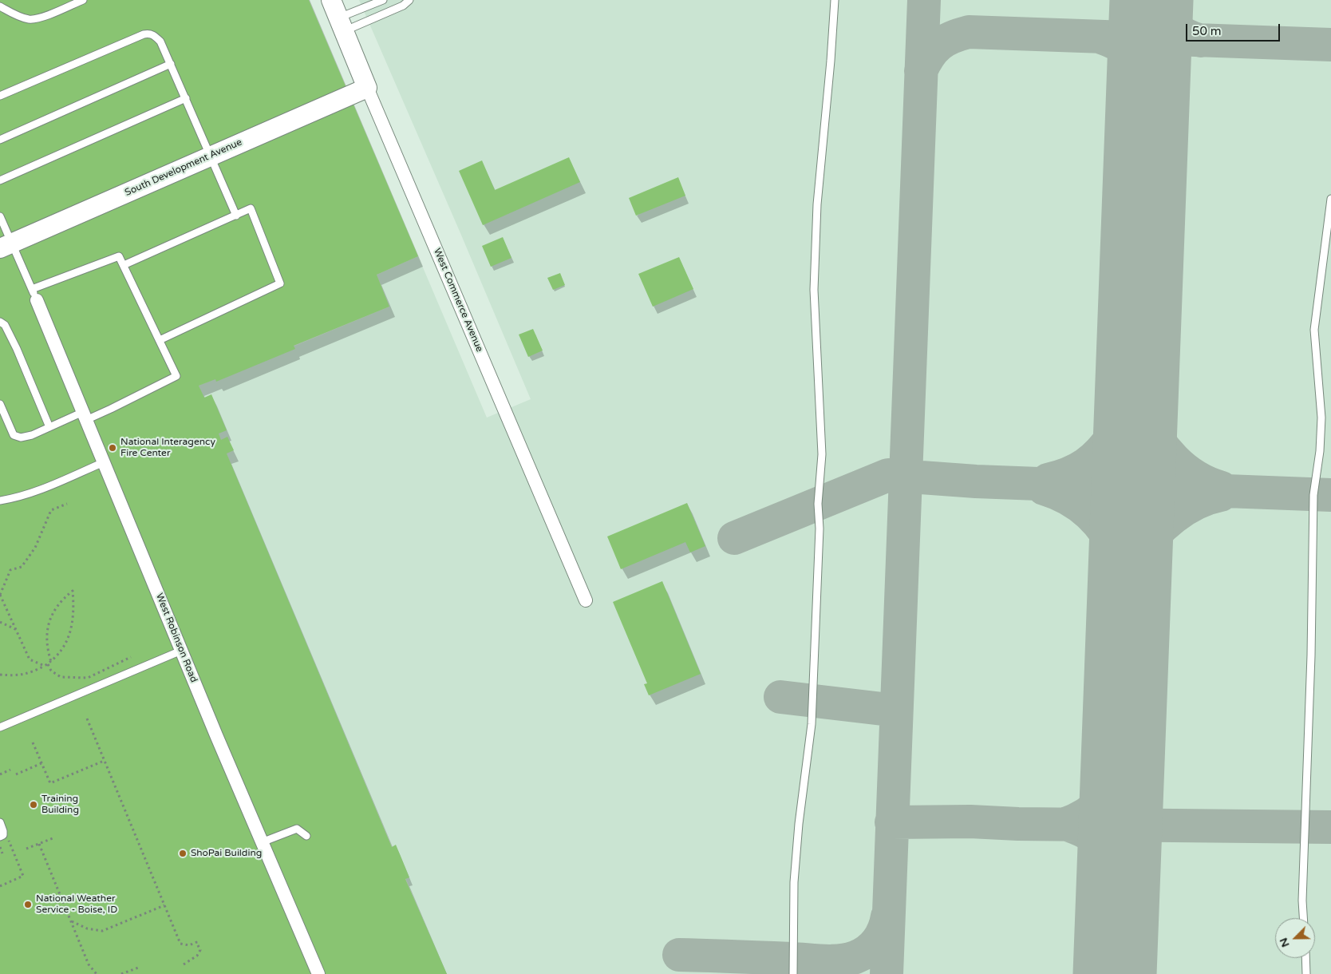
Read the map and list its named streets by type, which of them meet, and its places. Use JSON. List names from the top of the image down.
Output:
{
  "streets": {
    "street": ["South Development Avenue", "West Commerce Avenue", "West Robinson Road"]
  },
  "crossings": [
    ["South Development Avenue", "West Commerce Avenue"]
  ],
  "places": [
    "National Interagency Fire Center",
    "Training Building",
    "ShoPai Building",
    "National Weather Service - Boise, ID"
  ],
  "scale_bar": "50 m",
  "north": "bottom left"
}
